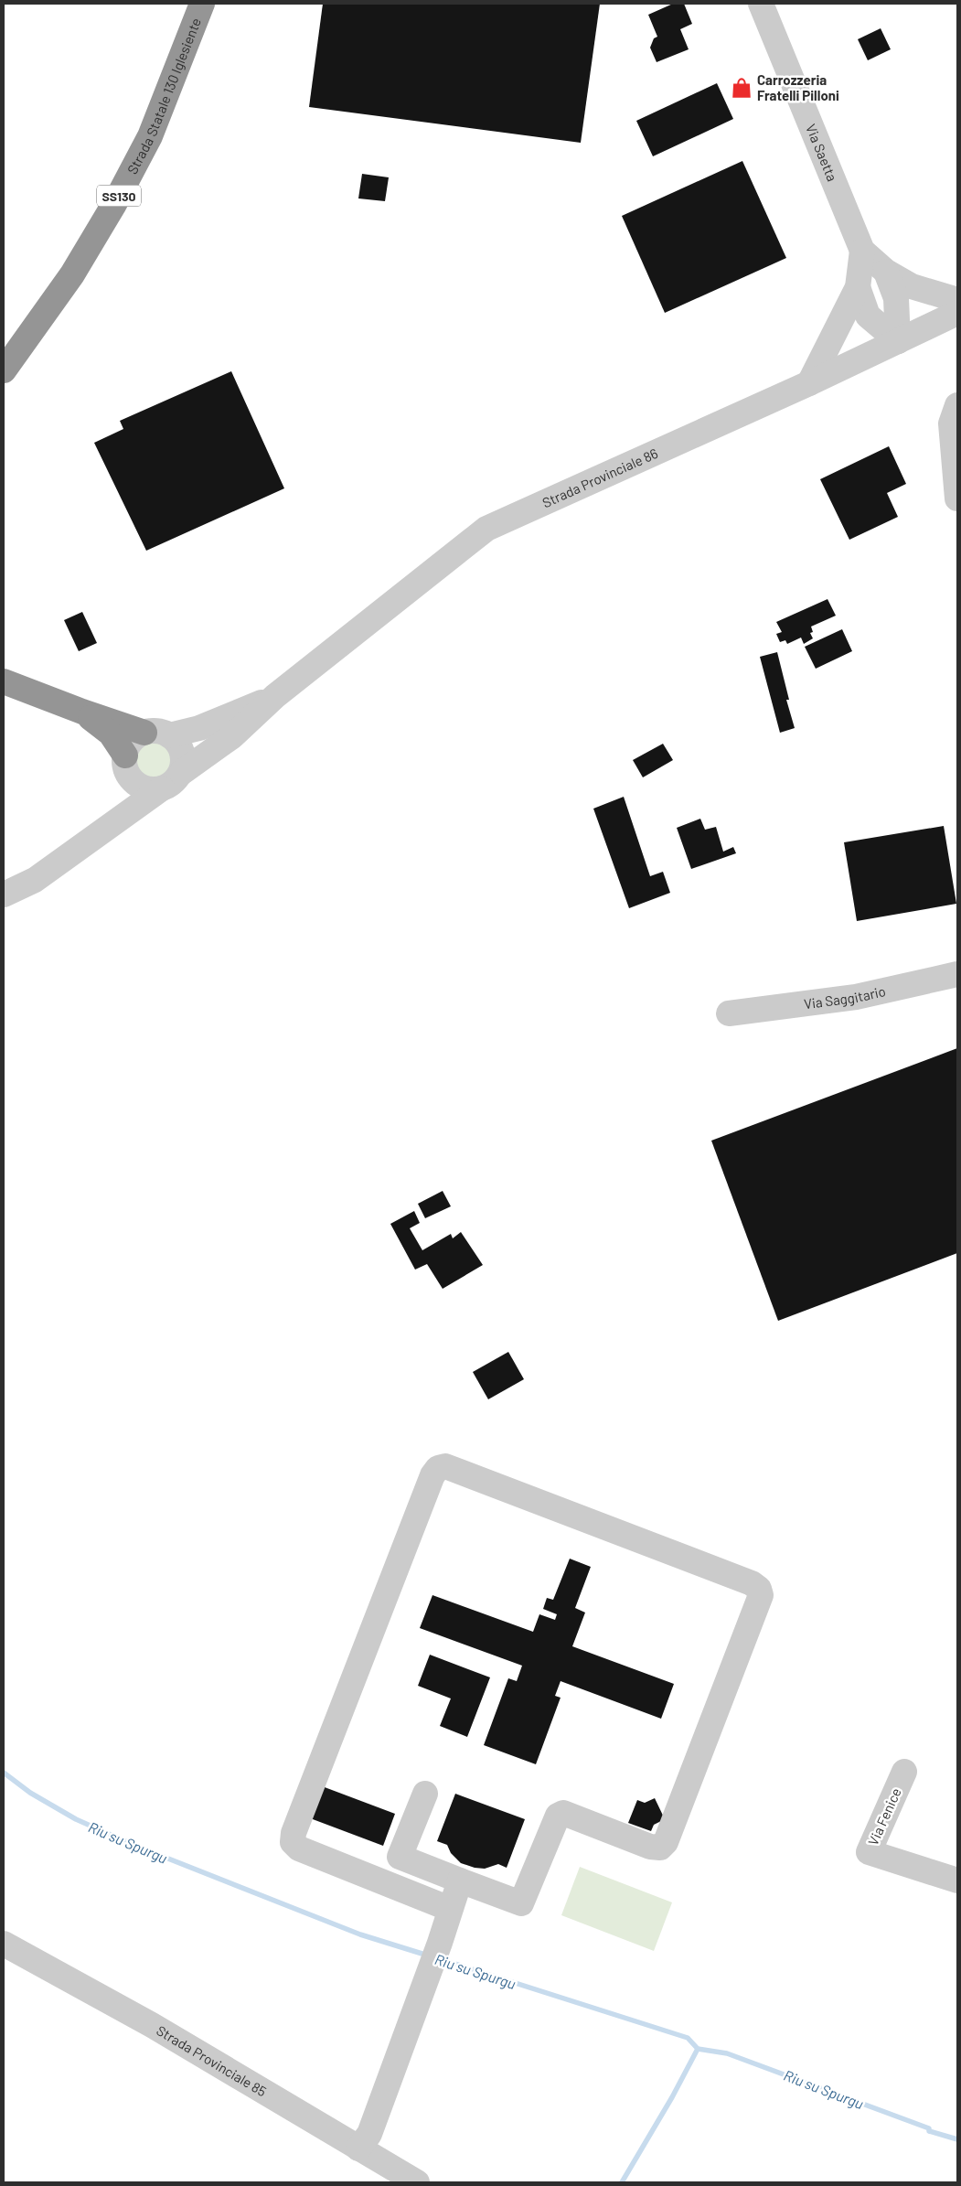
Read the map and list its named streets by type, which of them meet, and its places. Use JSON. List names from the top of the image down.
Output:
{
  "streets": {
    "highway": ["Strada Statale 130 Iglesiente", "SS130"],
    "street": [
      "Via Saetta",
      "Strada Provinciale 86",
      "Via Saggitario",
      "Via Fenice",
      "Strada Provinciale 85"
    ]
  },
  "crossings": [
    ["Via Saetta", "Strada Provinciale 86"]
  ],
  "water": ["Riu su Spurgu"],
  "places": {
    "shop": ["Carrozzeria Fratelli Pilloni"]
  }
}
